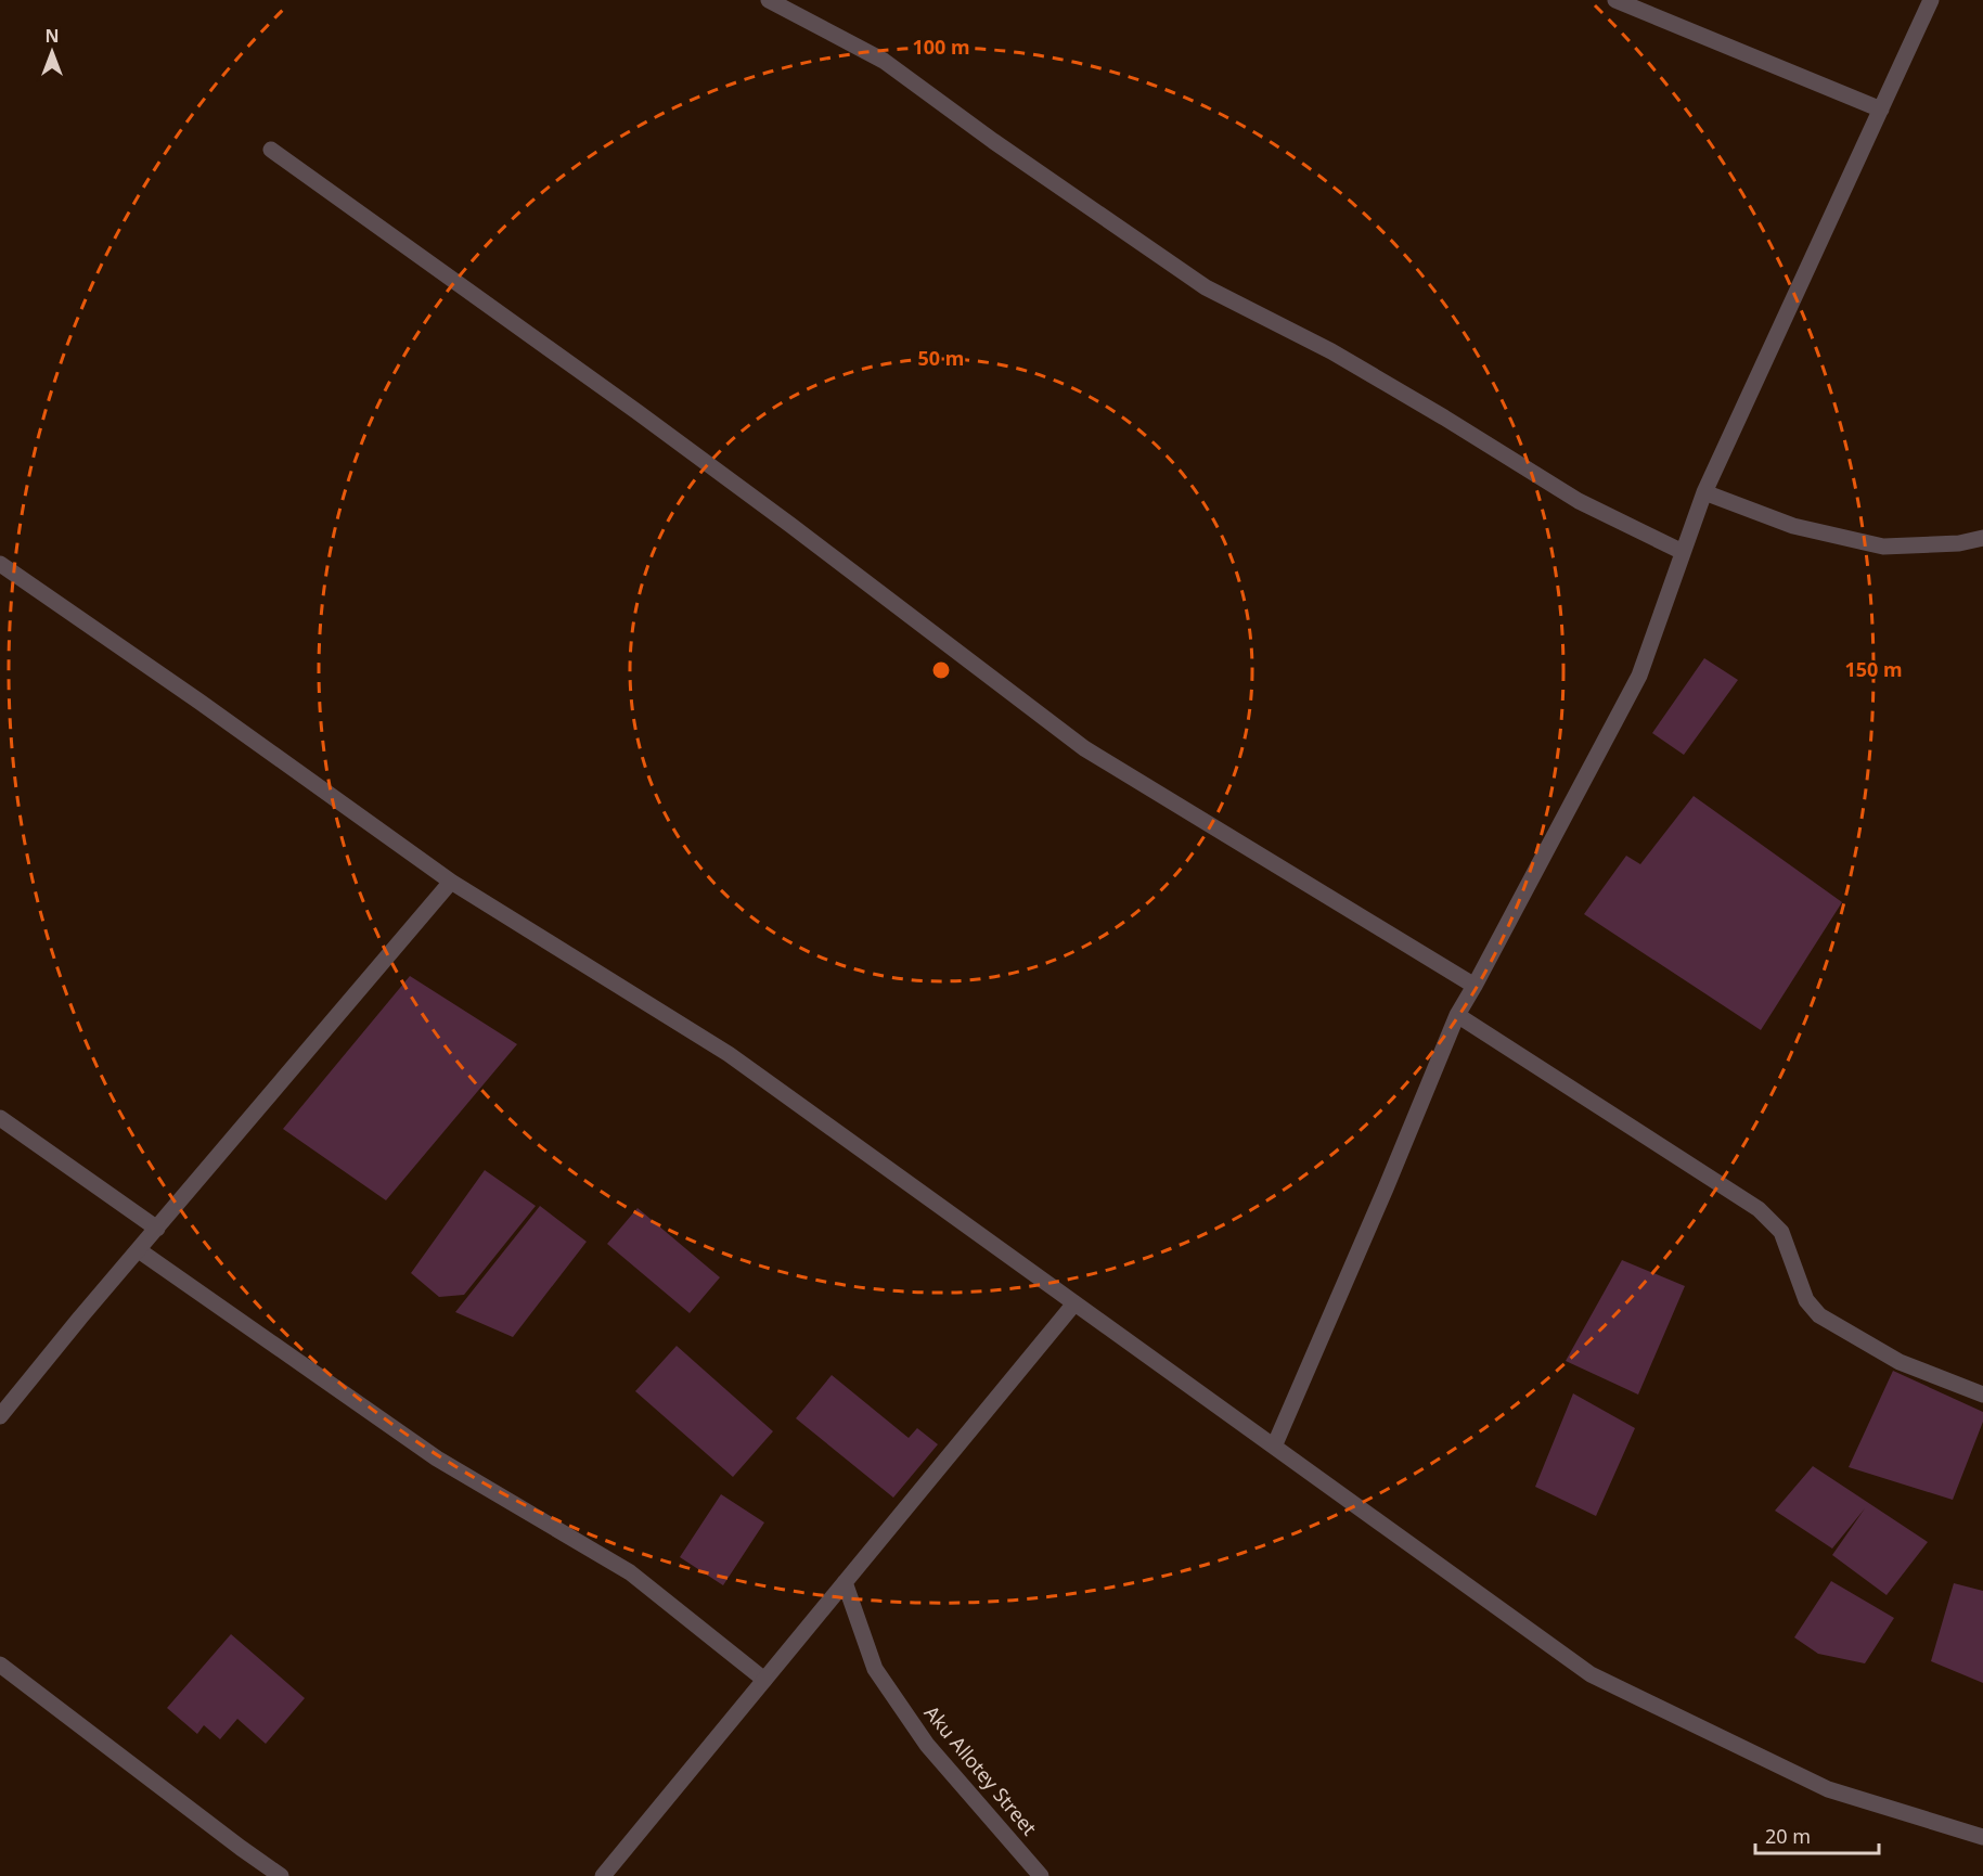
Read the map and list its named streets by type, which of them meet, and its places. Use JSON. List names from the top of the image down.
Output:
{
  "streets": {
    "street": ["Aku Allotey Street"]
  },
  "scale_bar": "20 m",
  "north": "top",
  "rings": ["100 m", "50 m", "150 m"]
}
